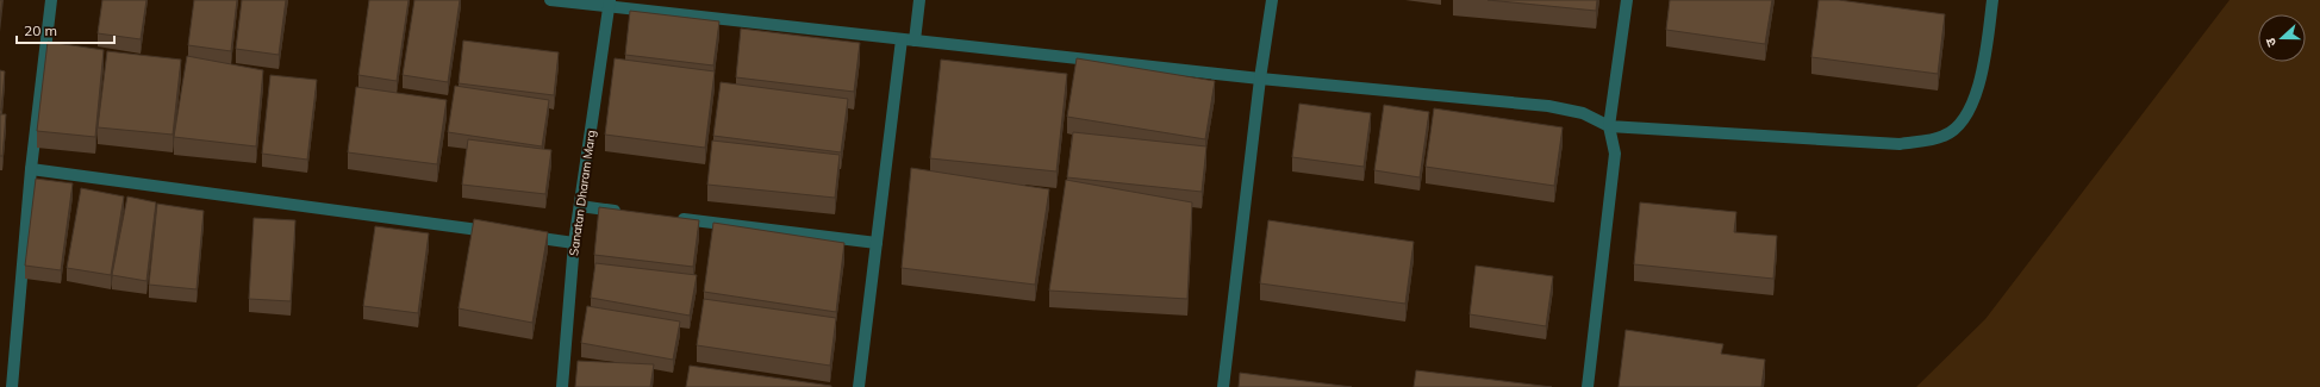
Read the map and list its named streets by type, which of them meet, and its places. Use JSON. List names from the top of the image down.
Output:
{
  "streets": {
    "street": ["Sanatan Dharam Marg"]
  },
  "scale_bar": "20 m",
  "north": "left"
}
